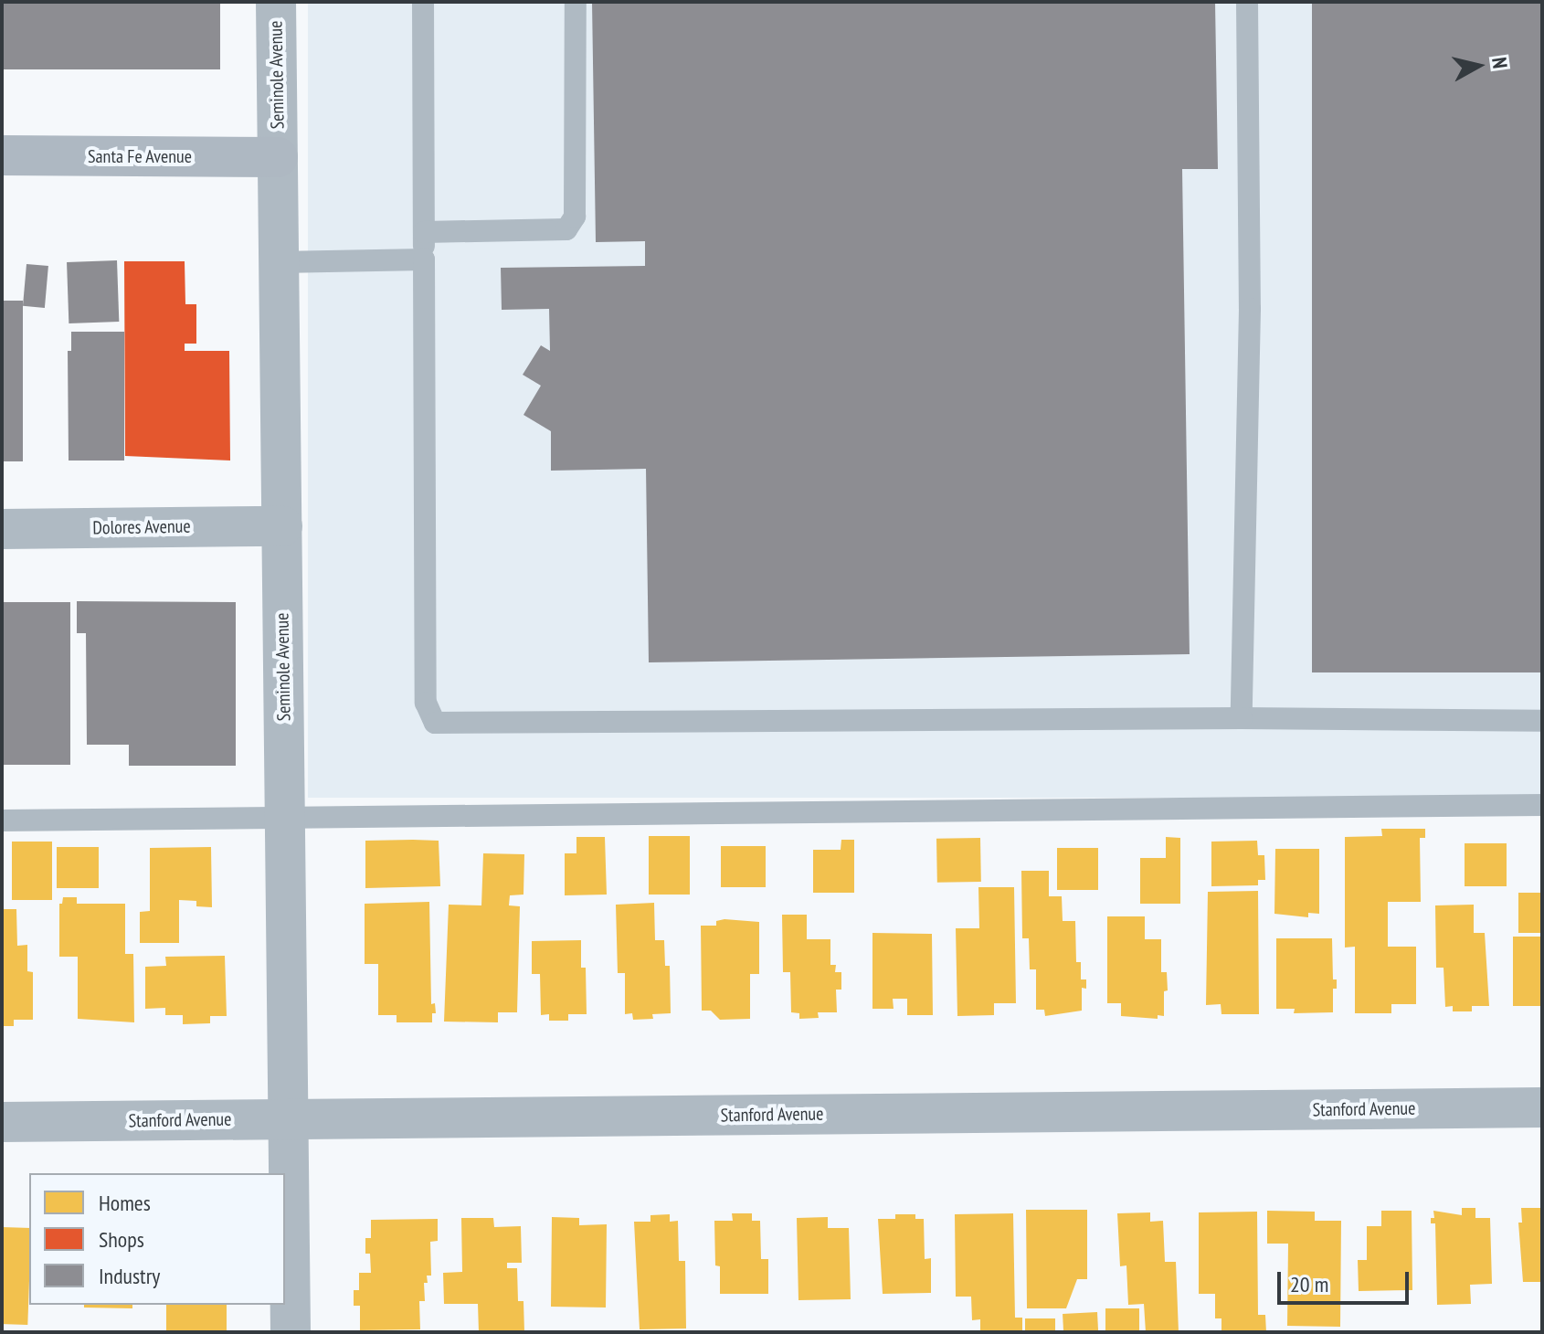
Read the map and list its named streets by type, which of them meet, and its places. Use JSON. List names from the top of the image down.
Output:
{
  "streets": {
    "street": [
      "Seminole Avenue",
      "Santa Fe Avenue",
      "Dolores Avenue",
      "Stanford Avenue"
    ]
  },
  "crossings": [
    ["Seminole Avenue", "Santa Fe Avenue"],
    ["Seminole Avenue", "Dolores Avenue"],
    ["Seminole Avenue", "Stanford Avenue"]
  ],
  "legend": ["Homes", "Shops", "Industry"],
  "scale_bar": "20 m",
  "north": "right"
}
